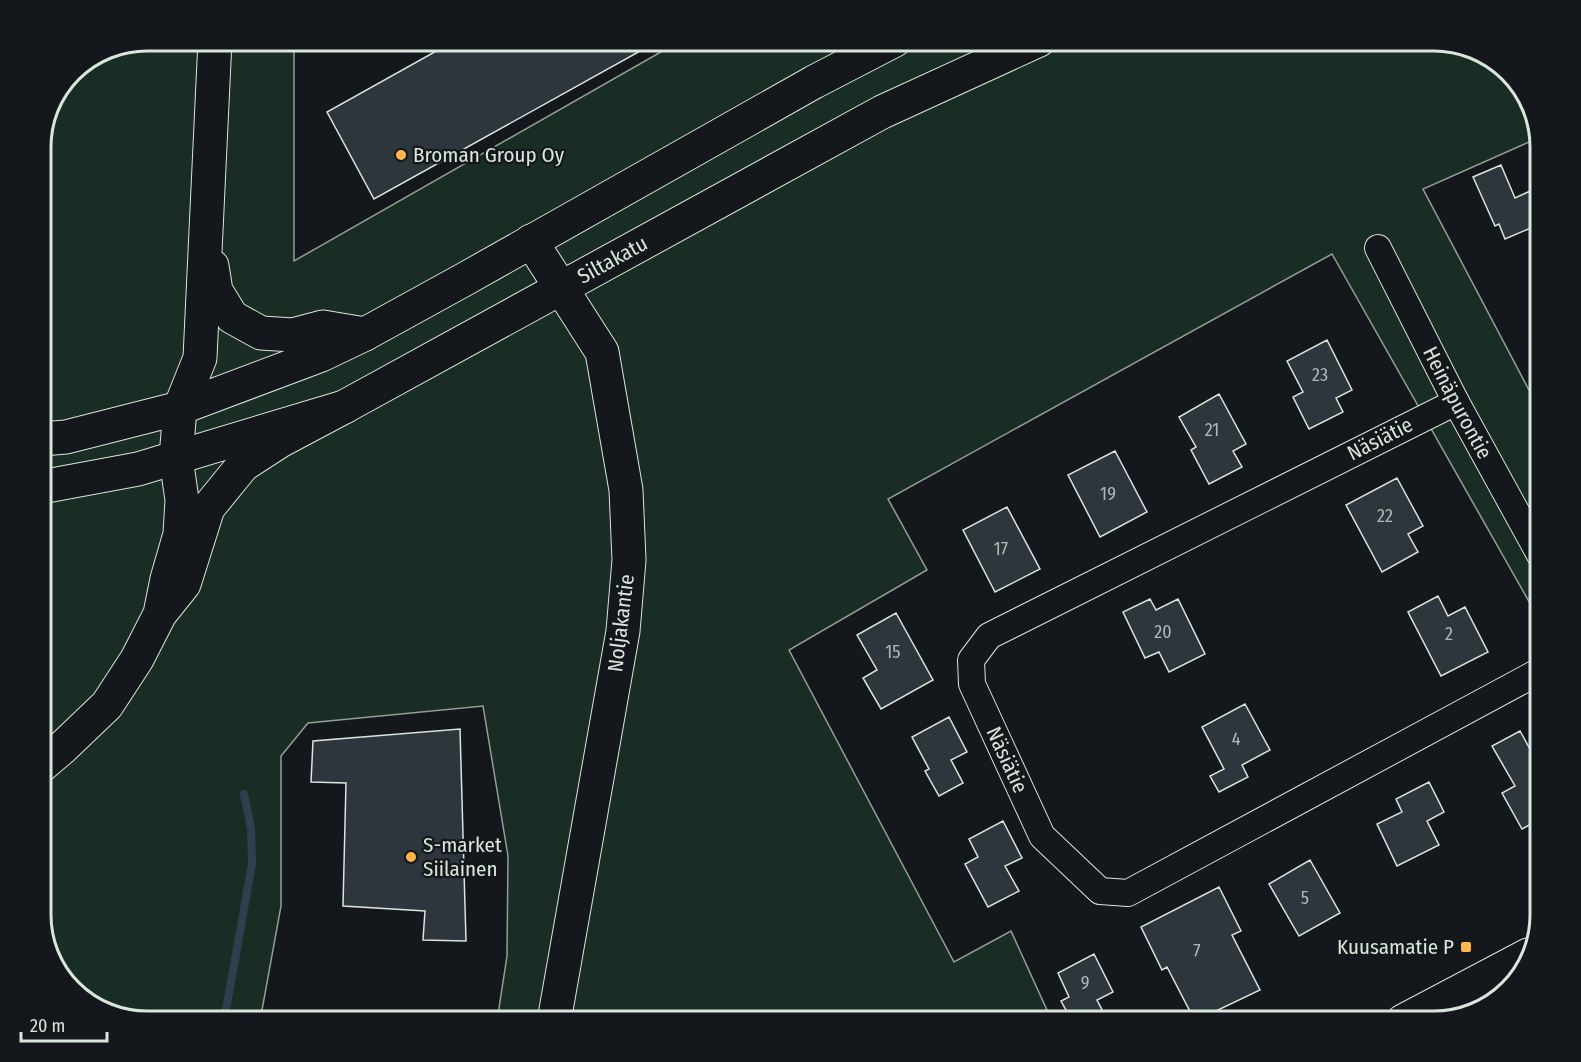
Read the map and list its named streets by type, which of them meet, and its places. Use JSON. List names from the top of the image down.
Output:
{
  "streets": {
    "main road": ["Siltakatu", "Noljakantie"],
    "street": ["Heinäpurontie", "Näsiätie"]
  },
  "crossings": [
    ["Siltakatu", "Noljakantie"],
    ["Heinäpurontie", "Näsiätie"]
  ],
  "places": {
    "other": ["Broman Group Oy", "S-market Siilainen"],
    "transit": ["Kuusamatie P"]
  },
  "house_numbers": [
    "23",
    "21",
    "19",
    "22",
    "17",
    "20",
    "2",
    "15",
    "4",
    "5",
    "7",
    "9"
  ],
  "scale_bar": "20 m"
}
